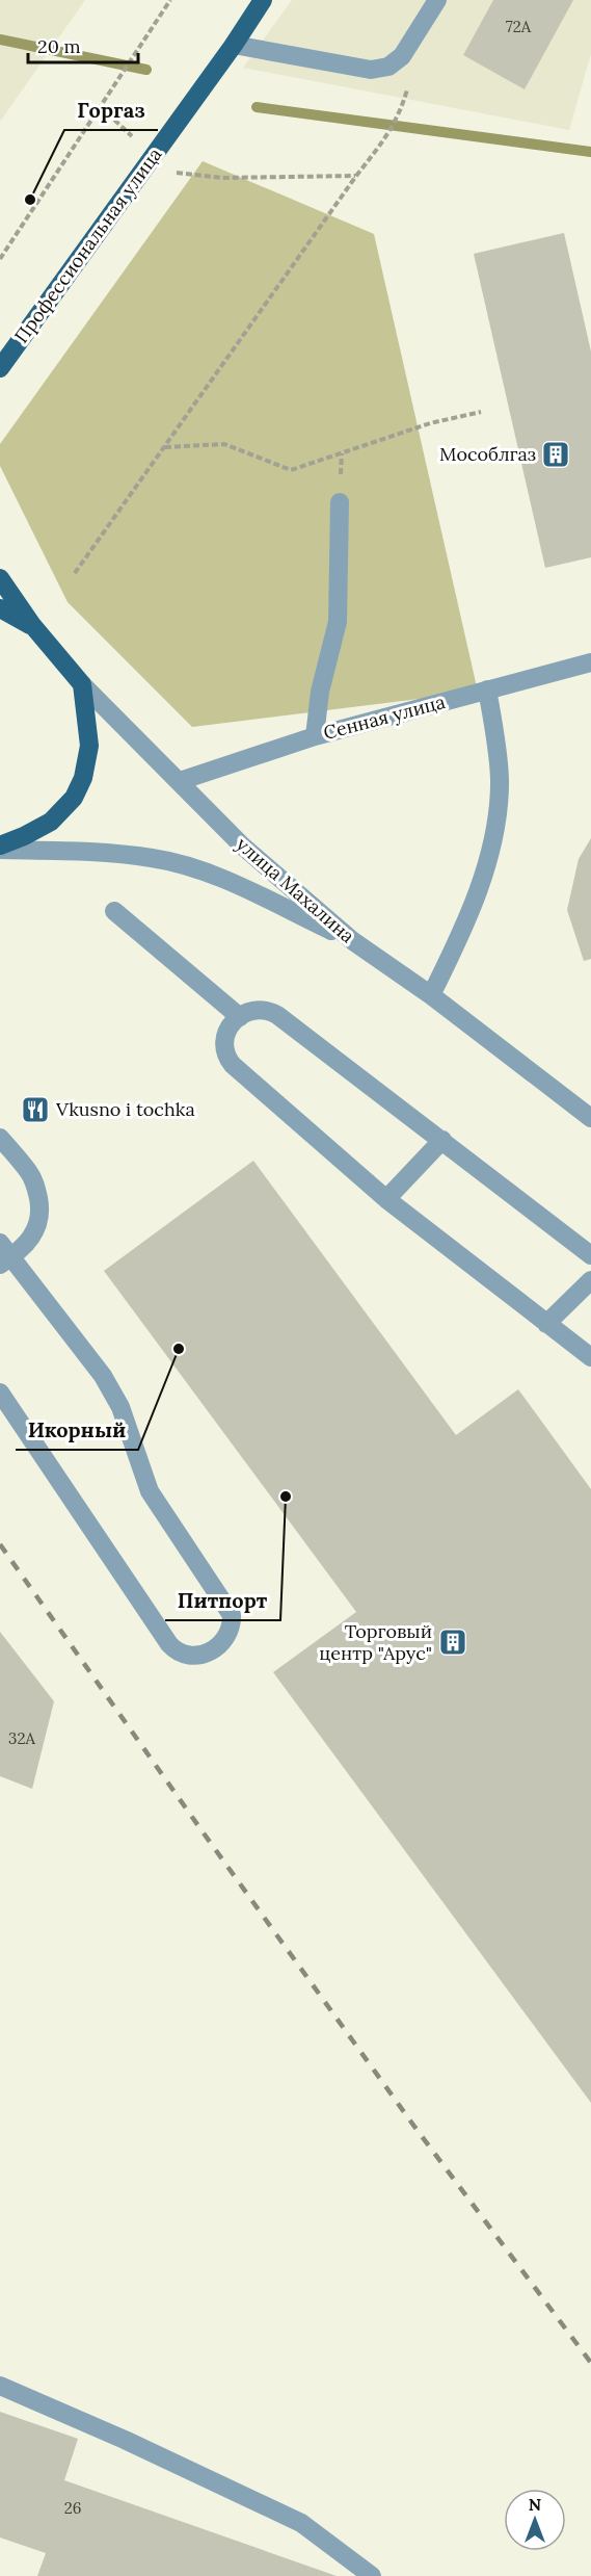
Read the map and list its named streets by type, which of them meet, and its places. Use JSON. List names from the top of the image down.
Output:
{
  "streets": {
    "main road": ["Профессиональная улица", "улица Махалина"],
    "street": ["Сенная улица"]
  },
  "crossings": [
    ["Сенная улица", "улица Махалина"]
  ],
  "places": {
    "other": ["Горгаз", "Икорный", "Питпорт"],
    "building": ["Мособлгаз", "Торговый центр \"Арус\""],
    "restaurant": ["Vkusno i tochka"]
  },
  "house_numbers": ["72А", "32А", "26"],
  "scale_bar": "20 m",
  "north": "top"
}
